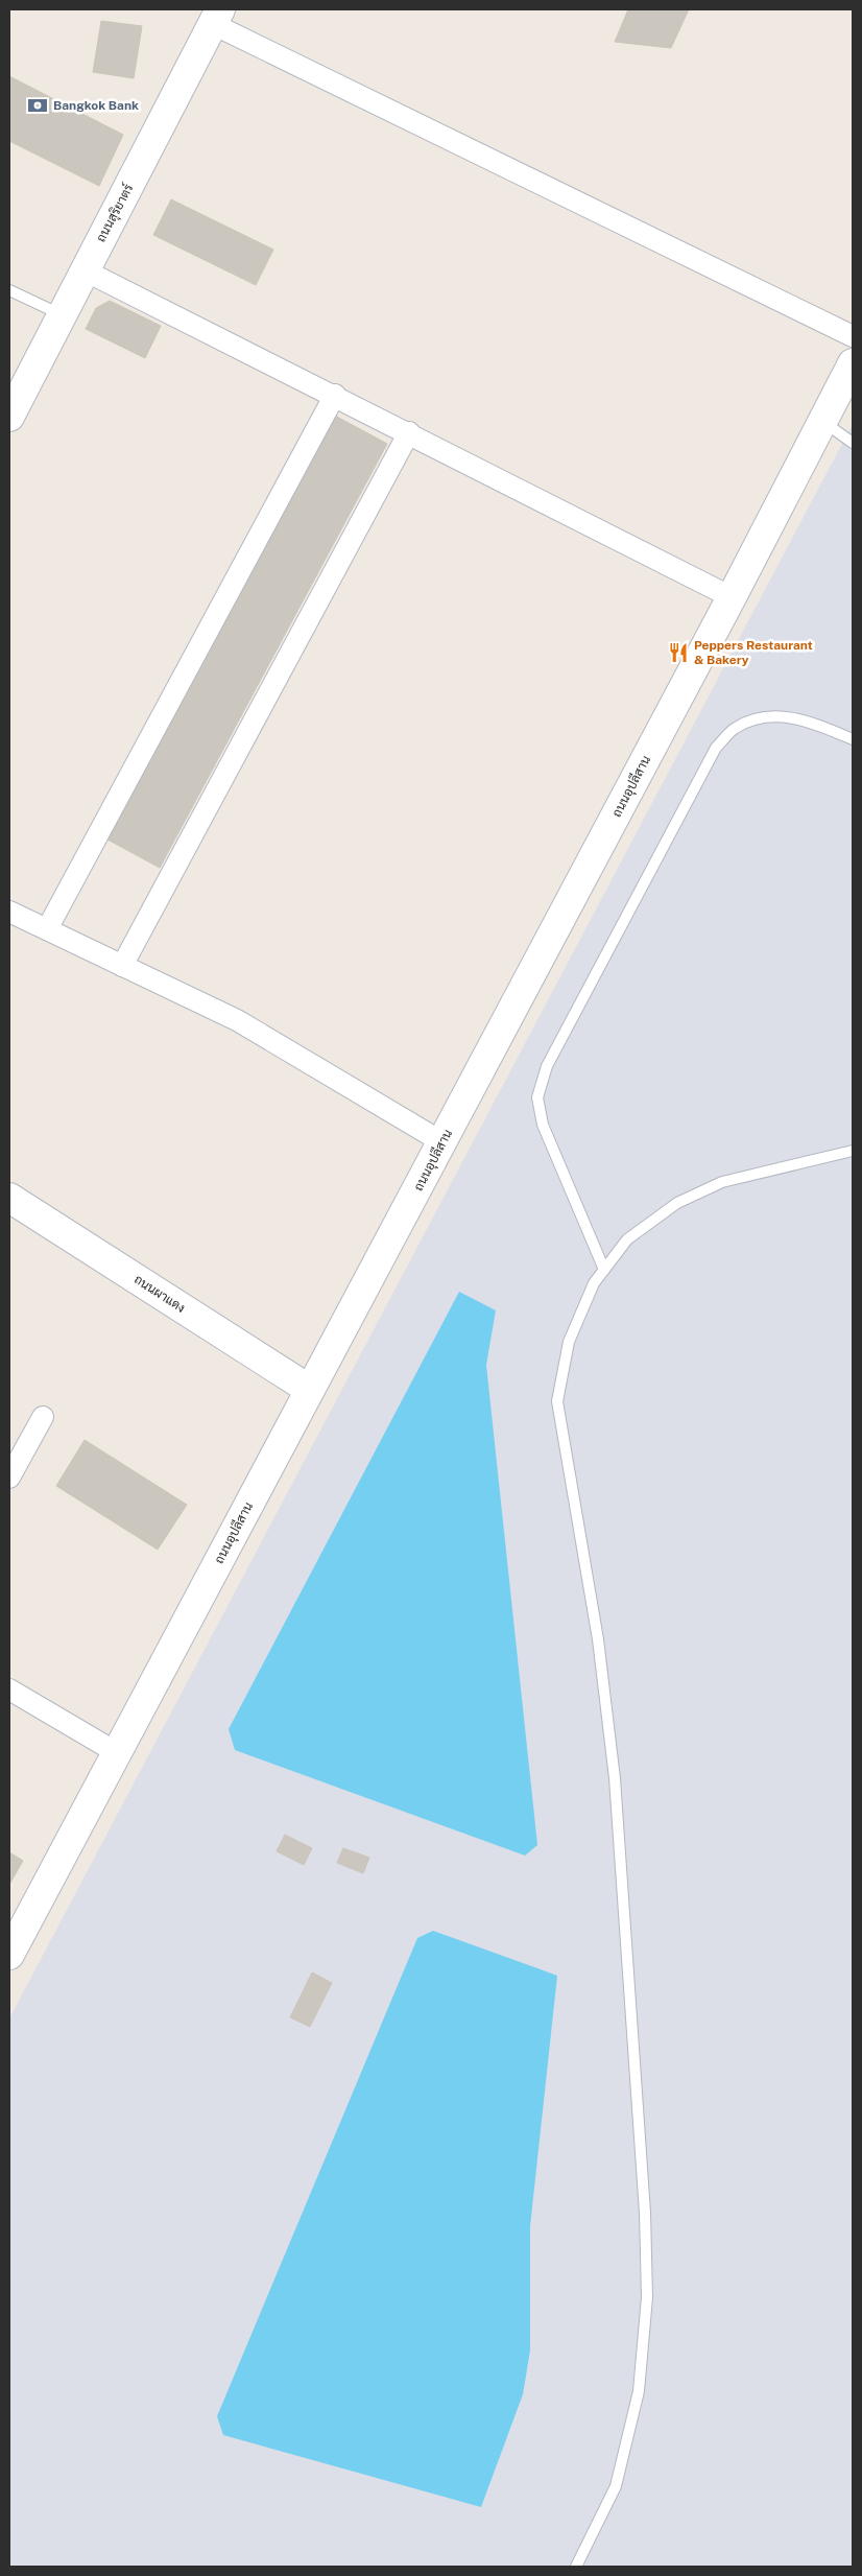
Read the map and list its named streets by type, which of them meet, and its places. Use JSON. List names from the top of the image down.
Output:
{
  "streets": {
    "main road": ["ถนนสุริยาตร์", "ถนนอุปลีสาน", "ถนนผาแดง"]
  },
  "crossings": [
    ["ถนนอุปลีสาน", "ถนนผาแดง"]
  ],
  "places": {
    "bank": ["Bangkok Bank"],
    "restaurant": ["Peppers Restaurant & Bakery"]
  }
}
